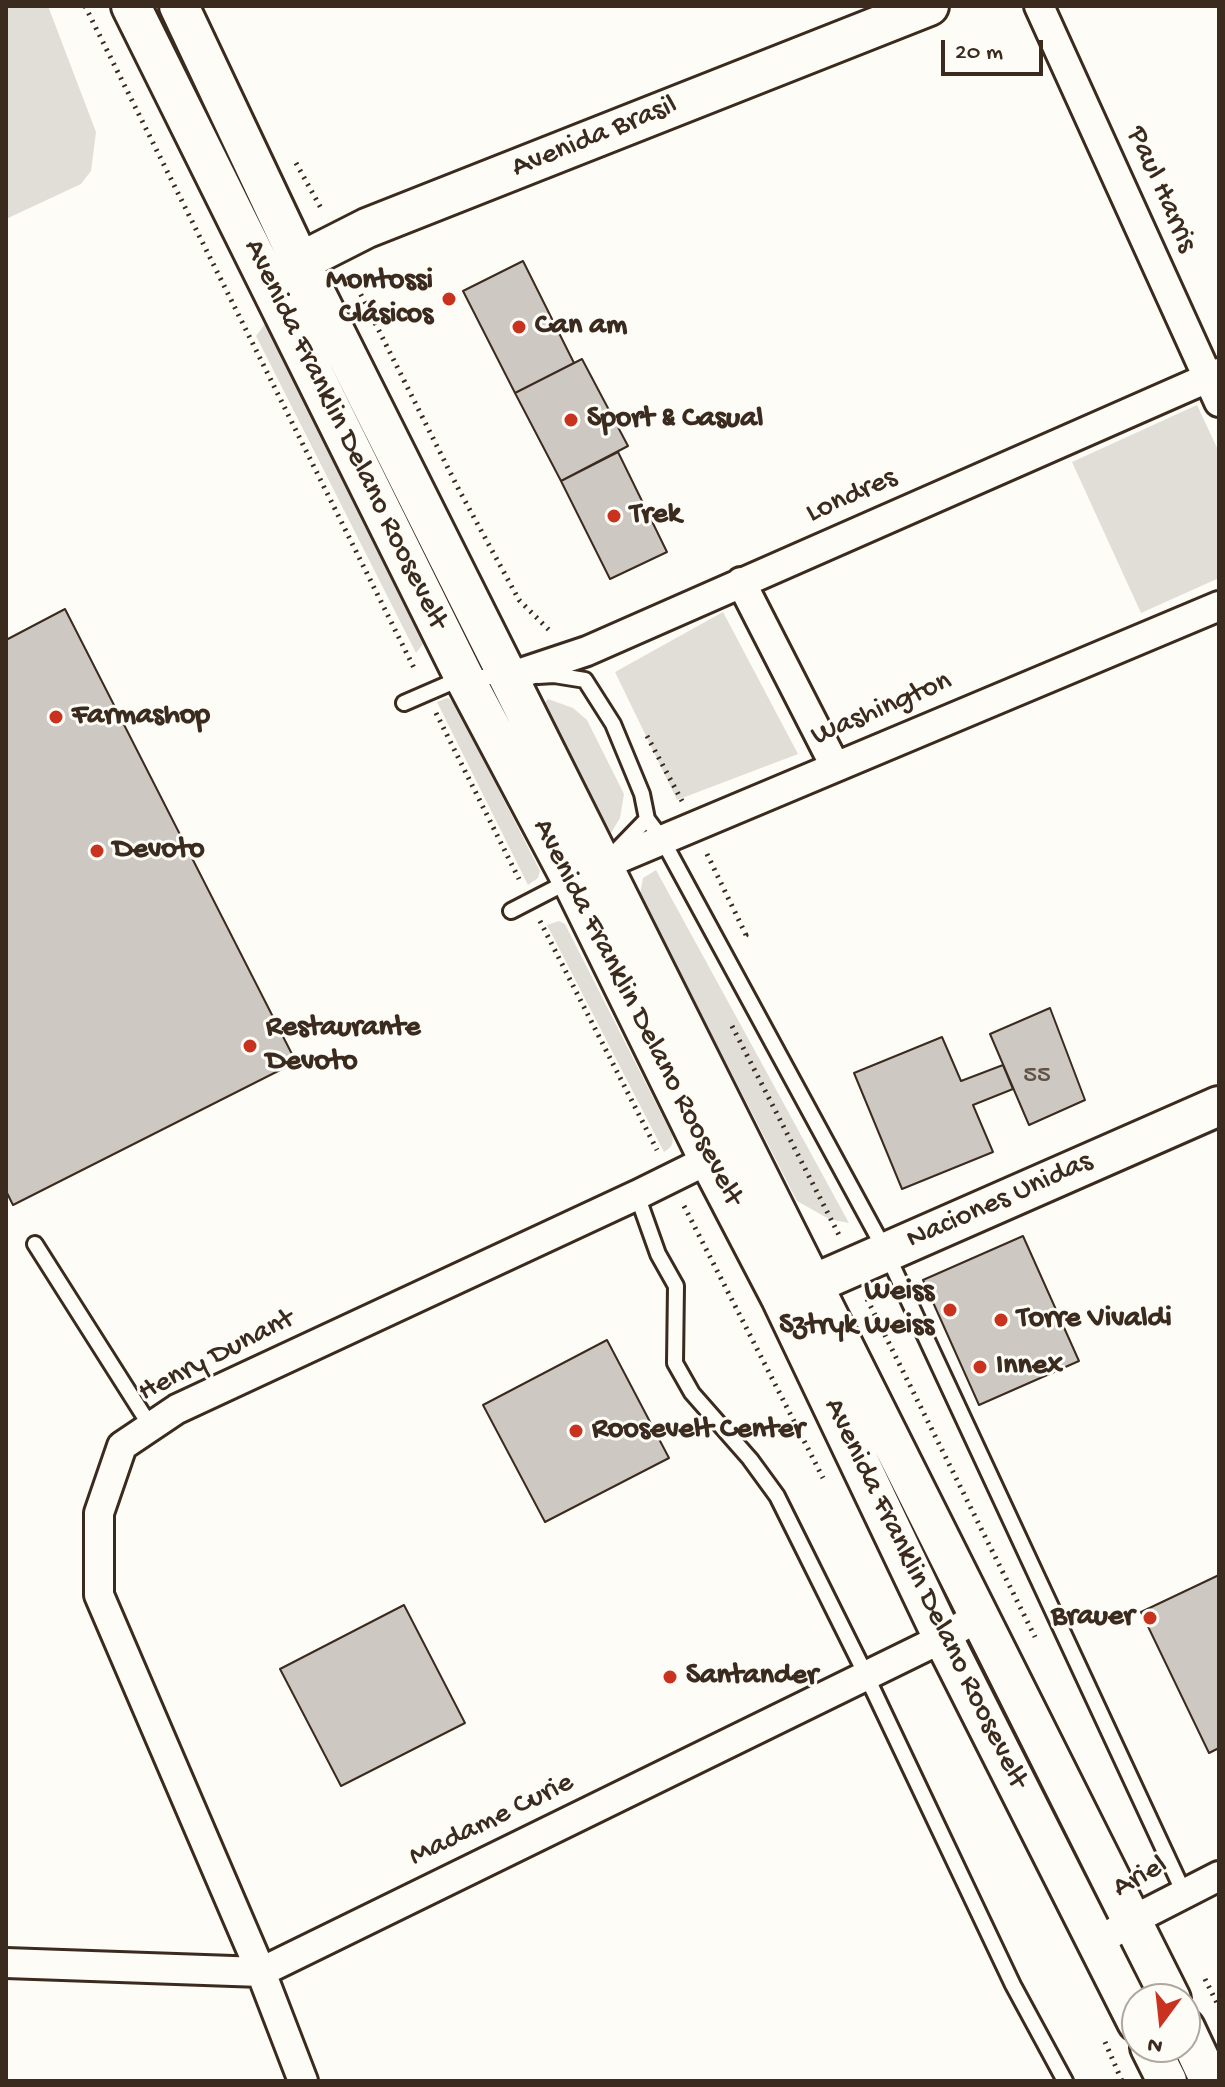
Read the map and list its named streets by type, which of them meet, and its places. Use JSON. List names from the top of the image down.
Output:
{
  "streets": {
    "main road": ["Avenida Brasil", "Avenida Franklin Delano Roosevelt", "Naciones Unidas"],
    "street": [
      "Paul Harris",
      "Londres",
      "Washington",
      "Henry Dunant",
      "Madame Curie",
      "Ariel"
    ]
  },
  "crossings": [
    ["Avenida Brasil", "Avenida Franklin Delano Roosevelt"],
    ["Paul Harris", "Londres"],
    ["Avenida Franklin Delano Roosevelt", "Londres"],
    ["Avenida Franklin Delano Roosevelt", "Washington"],
    ["Avenida Franklin Delano Roosevelt", "Naciones Unidas"],
    ["Avenida Franklin Delano Roosevelt", "Henry Dunant"],
    ["Avenida Franklin Delano Roosevelt", "Madame Curie"],
    ["Avenida Franklin Delano Roosevelt", "Ariel"],
    ["Henry Dunant", "Madame Curie"]
  ],
  "places": [
    "Montossi Clásicos",
    "Can am",
    "Sport & Casual",
    "Trek",
    "Farmashop",
    "Devoto",
    "Restaurante Devoto",
    "Weiss Sztryk Weiss",
    "Torre Vivaldi",
    "Innex",
    "Roosevelt Center",
    "Brauer",
    "Santander"
  ],
  "house_numbers": ["55"],
  "scale_bar": "20 m",
  "north": "bottom"
}
